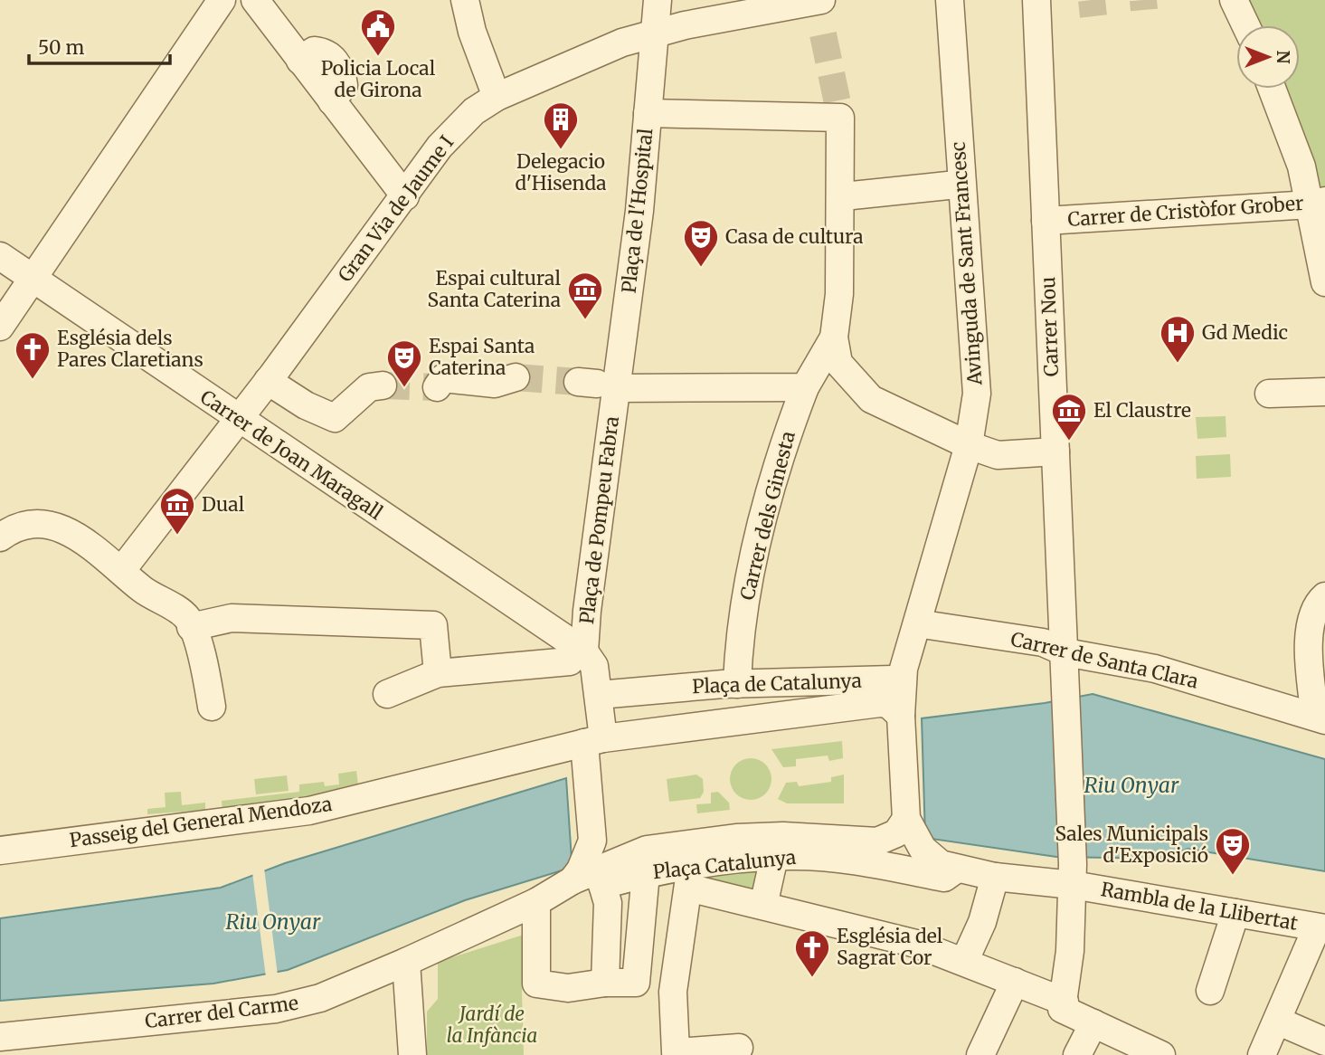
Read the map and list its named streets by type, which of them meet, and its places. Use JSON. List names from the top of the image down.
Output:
{
  "streets": {
    "street": [
      "Gran Via de Jaume I",
      "Plaça de l'Hospital",
      "Carrer de Cristòfor Grober",
      "Avinguda de Sant Francesc",
      "Carrer Nou",
      "Carrer de Joan Maragall",
      "Carrer dels Ginesta",
      "Plaça de Pompeu Fabra",
      "Carrer de Santa Clara",
      "Plaça de Catalunya",
      "Passeig del General Mendoza",
      "Plaça Catalunya",
      "Rambla de la Llibertat",
      "Carrer del Carme"
    ]
  },
  "crossings": [
    ["Gran Via de Jaume I", "Plaça de l'Hospital"],
    ["Gran Via de Jaume I", "Carrer de Joan Maragall"],
    ["Plaça de l'Hospital", "Plaça de Pompeu Fabra"],
    ["Carrer de Cristòfor Grober", "Carrer Nou"],
    ["Avinguda de Sant Francesc", "Carrer de Santa Clara"],
    ["Avinguda de Sant Francesc", "Plaça de Catalunya"],
    ["Carrer Nou", "Carrer de Santa Clara"],
    ["Carrer Nou", "Rambla de la Llibertat"],
    ["Carrer de Joan Maragall", "Plaça de Pompeu Fabra"],
    ["Carrer dels Ginesta", "Plaça de Catalunya"],
    ["Plaça de Catalunya", "Passeig del General Mendoza"]
  ],
  "water": ["Riu Onyar"],
  "parks": ["Jardí de la Infància"],
  "places": {
    "public building": ["Policia Local de Girona"],
    "building": ["Delegacio d'Hisenda"],
    "theatre": ["Casa de cultura", "Espai Santa Caterina", "Sales Municipals d'Exposició"],
    "museum": ["Espai cultural Santa Caterina", "El Claustre", "Dual"],
    "hospital": ["Gd Medic"],
    "church": ["Església dels Pares Claretians", "Església del Sagrat Cor"]
  },
  "scale_bar": "50 m",
  "north": "right"
}
